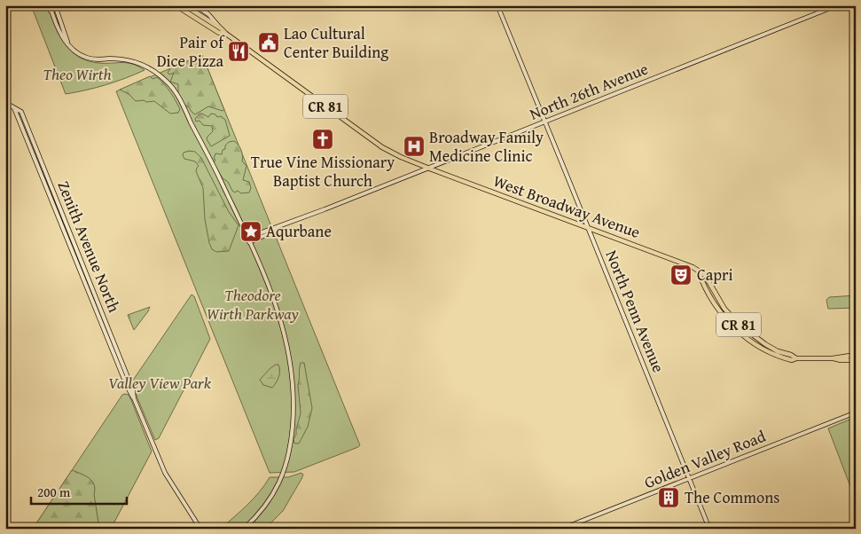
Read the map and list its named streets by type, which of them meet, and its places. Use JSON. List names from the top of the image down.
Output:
{
  "streets": {
    "main road": ["CR 81", "West Broadway Avenue"],
    "street": [
      "North 26th Avenue",
      "Zenith Avenue North",
      "North Penn Avenue",
      "Golden Valley Road"
    ]
  },
  "crossings": [
    ["North 26th Avenue", "West Broadway Avenue"],
    ["North 26th Avenue", "North Penn Avenue"],
    ["West Broadway Avenue", "North Penn Avenue"],
    ["North Penn Avenue", "Golden Valley Road"]
  ],
  "parks": ["Theo Wirth", "Theodore Wirth Parkway", "Valley View Park"],
  "places": {
    "public building": ["Lao Cultural Center Building"],
    "restaurant": ["Pair of Dice Pizza"],
    "church": ["True Vine Missionary Baptist Church"],
    "hospital": ["Broadway Family Medicine Clinic"],
    "place": ["Aqurbane"],
    "theatre": ["Capri"],
    "building": ["The Commons"]
  },
  "scale_bar": "200 m"
}
